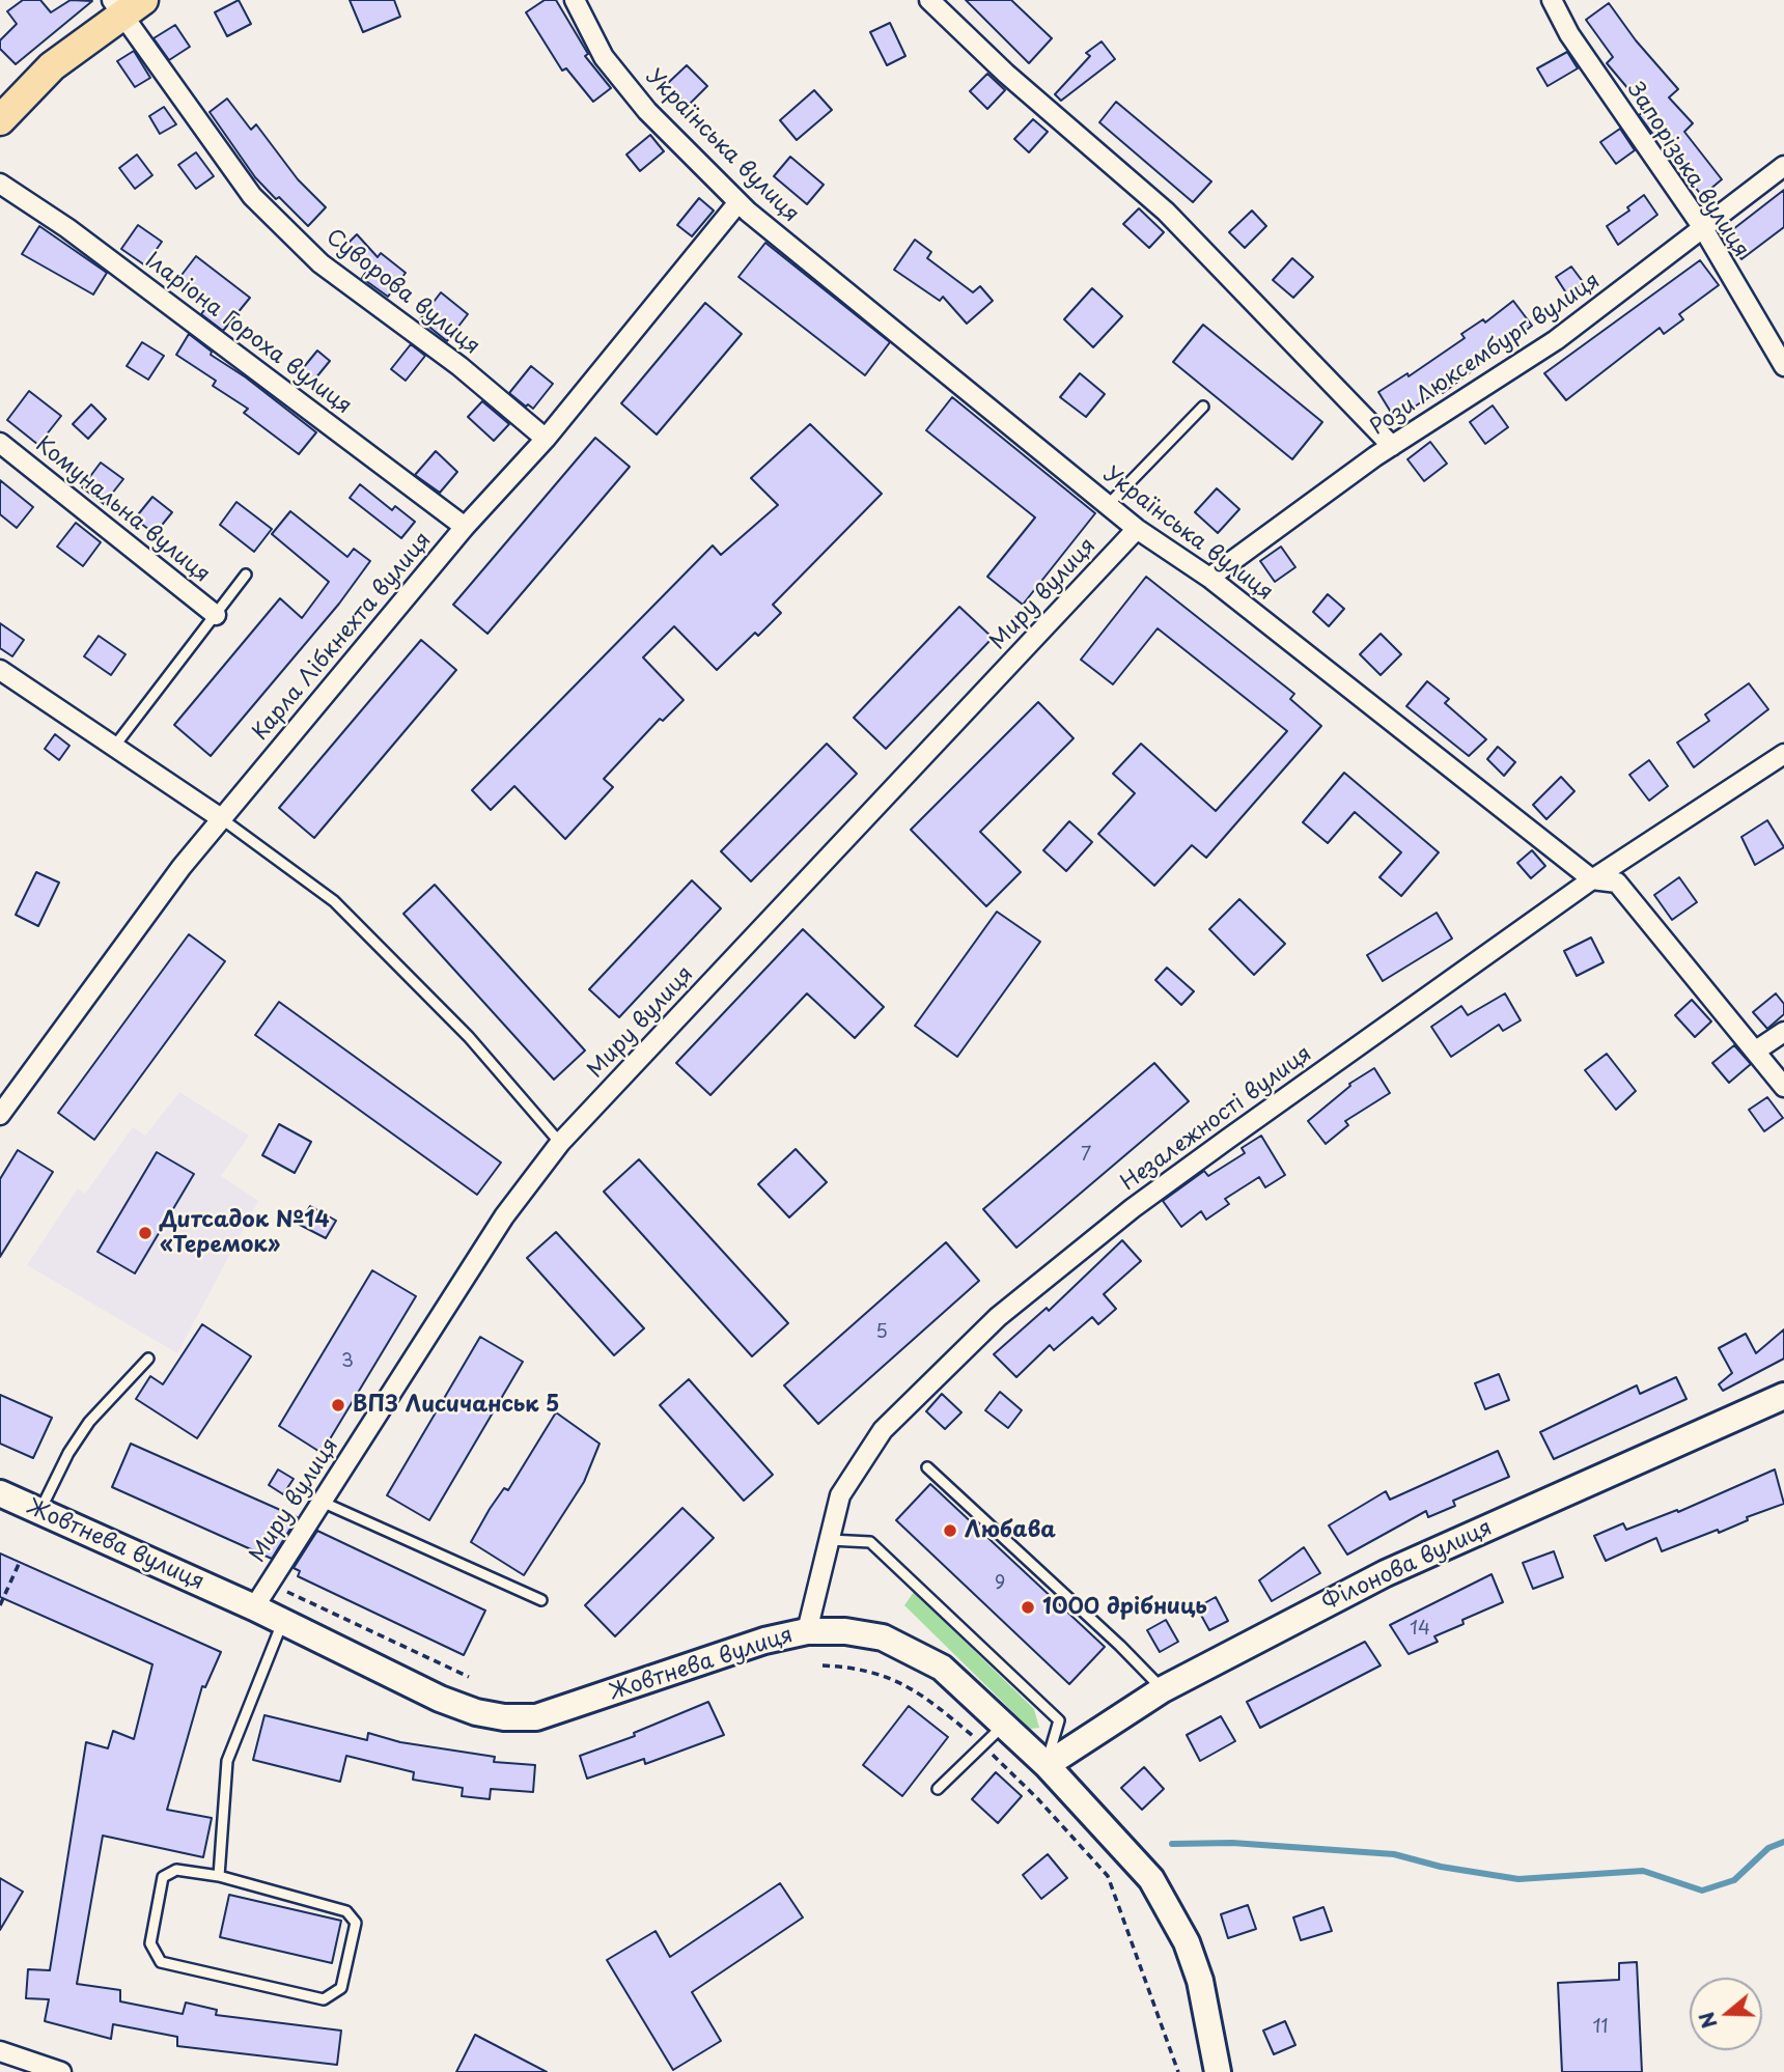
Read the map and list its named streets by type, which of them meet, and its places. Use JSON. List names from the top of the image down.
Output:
{
  "streets": {
    "main road": ["Жовтнева вулиця", "Філонова вулиця"],
    "street": [
      "Українська вулиця",
      "Запорізька вулиця",
      "Суворова вулиця",
      "Іларіона Гороха вулиця",
      "Рози Люксембург вулиця",
      "Комунальна вулиця",
      "Миру вулиця",
      "Карла Лібкнехта вулиця",
      "Незалежності вулиця"
    ]
  },
  "crossings": [
    ["Українська вулиця", "Рози Люксембург вулиця"],
    ["Українська вулиця", "Миру вулиця"],
    ["Українська вулиця", "Карла Лібкнехта вулиця"],
    ["Українська вулиця", "Незалежності вулиця"],
    ["Запорізька вулиця", "Рози Люксембург вулиця"],
    ["Суворова вулиця", "Карла Лібкнехта вулиця"],
    ["Іларіона Гороха вулиця", "Карла Лібкнехта вулиця"],
    ["Миру вулиця", "Жовтнева вулиця"],
    ["Незалежності вулиця", "Жовтнева вулиця"],
    ["Жовтнева вулиця", "Філонова вулиця"]
  ],
  "places": [
    "Дитсадок №14 «Теремок»",
    "ВПЗ Лисичанськ 5",
    "Любава",
    "1000 дрібниць"
  ],
  "house_numbers": [
    "7",
    "5",
    "3",
    "9",
    "14",
    "11"
  ],
  "north": "left"
}
